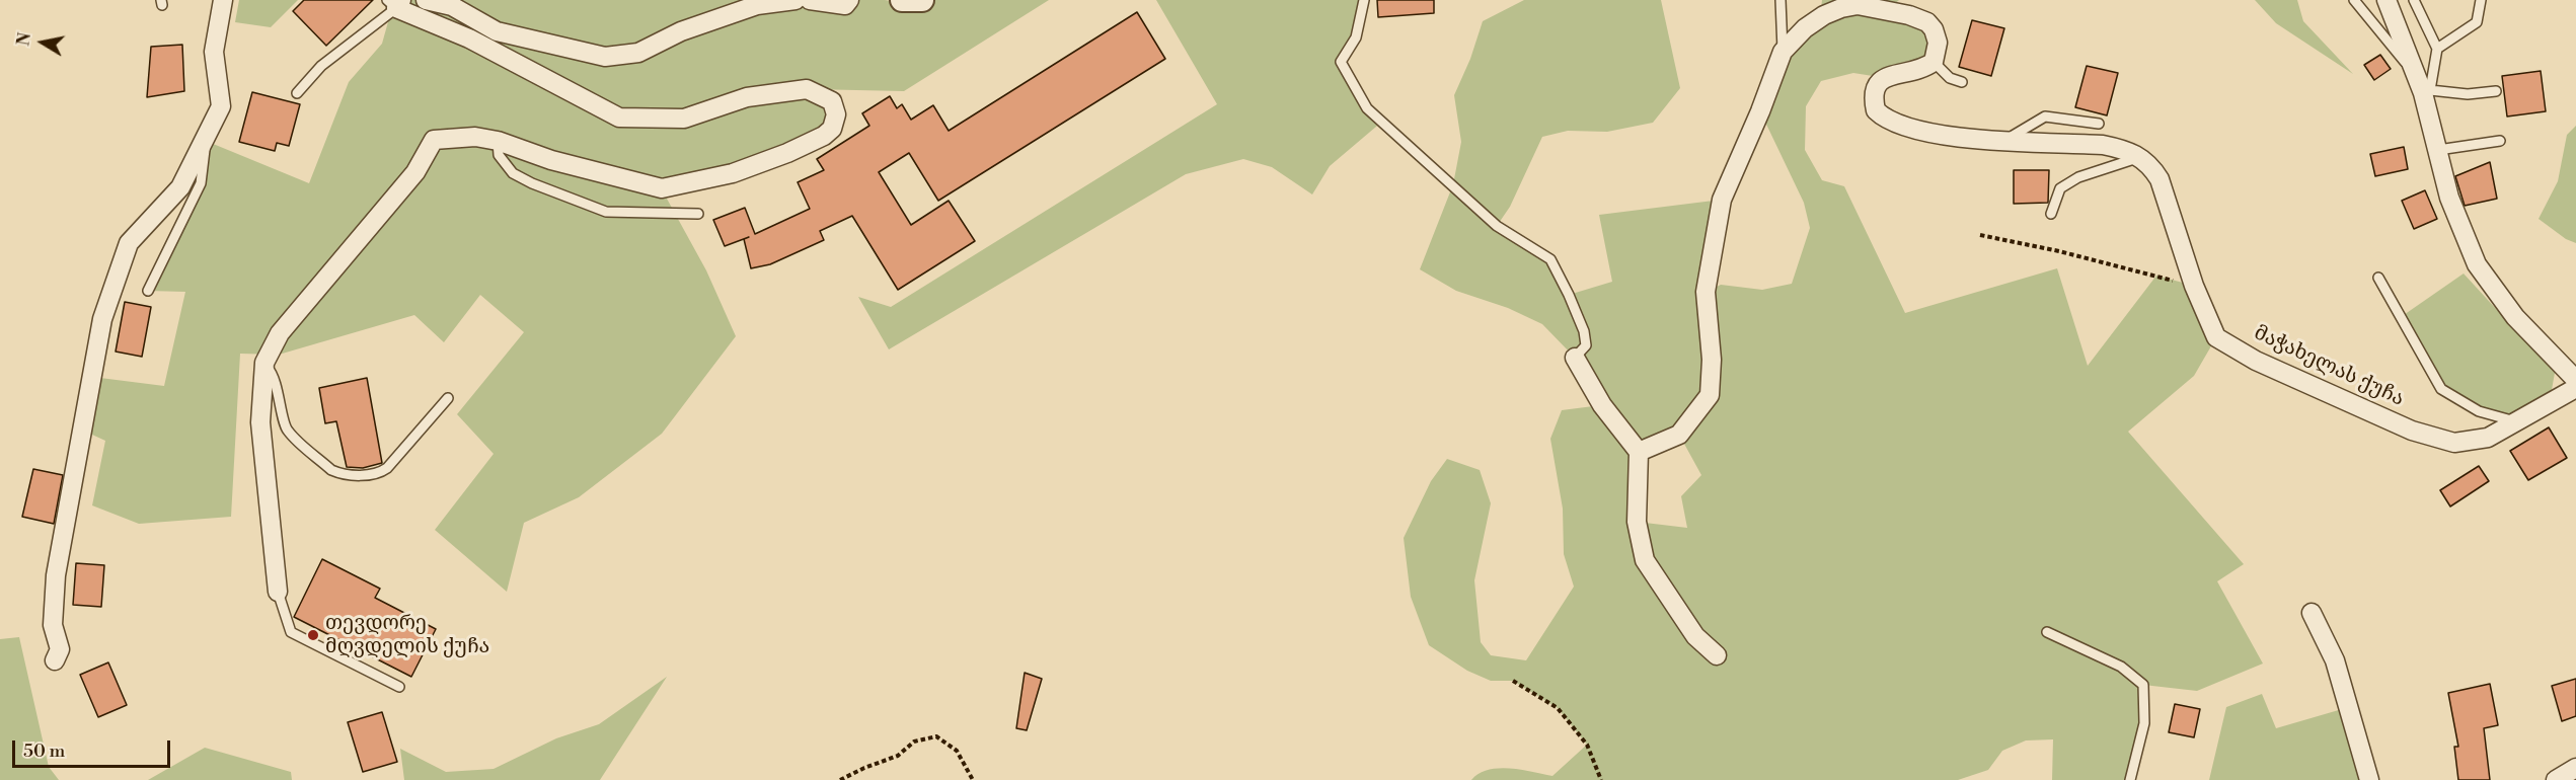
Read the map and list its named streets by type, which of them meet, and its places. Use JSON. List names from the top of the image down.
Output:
{
  "streets": {
    "street": ["მაჭახელას ქუჩა"]
  },
  "places": ["თევდორე მღვდელის ქუჩა"],
  "scale_bar": "50 m",
  "north": "left"
}
